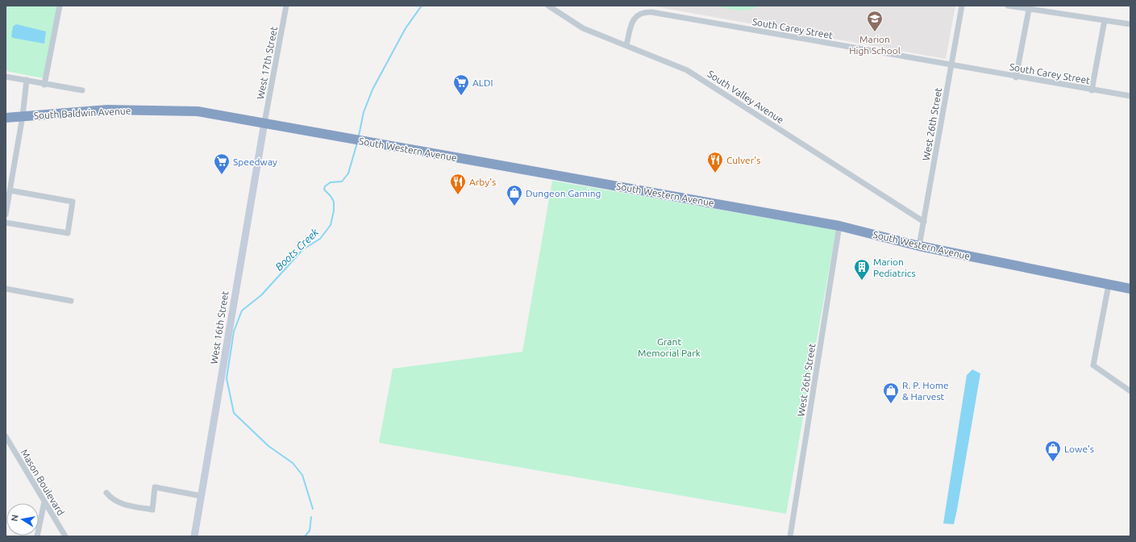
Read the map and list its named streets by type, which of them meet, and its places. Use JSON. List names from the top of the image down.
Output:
{
  "streets": {
    "highway": ["South Baldwin Avenue", "South Western Avenue"],
    "street": [
      "South Carey Street",
      "West 17th Street",
      "South Valley Avenue",
      "West 26th Street",
      "West 16th Street",
      "Mason Boulevard"
    ]
  },
  "crossings": [
    ["South Carey Street", "South Valley Avenue"],
    ["South Carey Street", "West 26th Street"],
    ["West 17th Street", "South Western Avenue"],
    ["West 17th Street", "West 16th Street"],
    ["South Valley Avenue", "West 26th Street"],
    ["South Baldwin Avenue", "South Western Avenue"],
    ["West 26th Street", "South Western Avenue"],
    ["South Western Avenue", "West 16th Street"]
  ],
  "water": ["Boots Creek"],
  "parks": ["Grant Memorial Park"],
  "places": {
    "school or university": ["Marion High School"],
    "supermarket": ["ALDI", "Speedway"],
    "restaurant": ["Culver's", "Arby's"],
    "shop": ["Dungeon Gaming", "R. P. Home & Harvest", "Lowe's"],
    "building": ["Marion Pediatrics"]
  },
  "north": "left"
}
